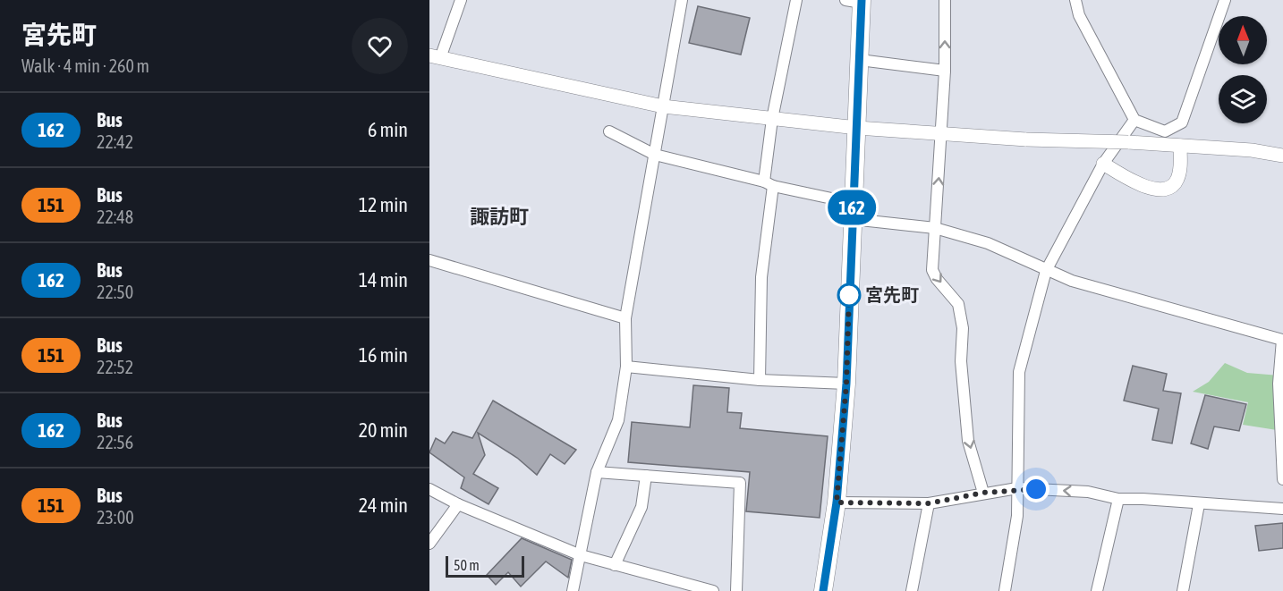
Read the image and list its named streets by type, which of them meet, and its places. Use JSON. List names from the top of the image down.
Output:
{
  "districts": ["諏訪町"],
  "places": ["宮先町"],
  "lines": ["bus line 162"],
  "scale_bar": "50 m",
  "north": "top",
  "page": {
    "heading": ["宮先町", "Walk · 4 min · 260 m"],
    "on_map": "162",
    "list": [
      {
        "mark": "162",
        "name": "Bus",
        "note": "22:42",
        "value": "6 min"
      },
      {
        "mark": "151",
        "name": "Bus",
        "note": "22:48",
        "value": "12 min"
      },
      {
        "mark": "162",
        "name": "Bus",
        "note": "22:50",
        "value": "14 min"
      },
      {
        "mark": "151",
        "name": "Bus",
        "note": "22:52",
        "value": "16 min"
      },
      {
        "mark": "162",
        "name": "Bus",
        "note": "22:56",
        "value": "20 min"
      },
      {
        "mark": "151",
        "name": "Bus",
        "note": "23:00",
        "value": "24 min"
      }
    ],
    "scale": "50 m"
  }
}
